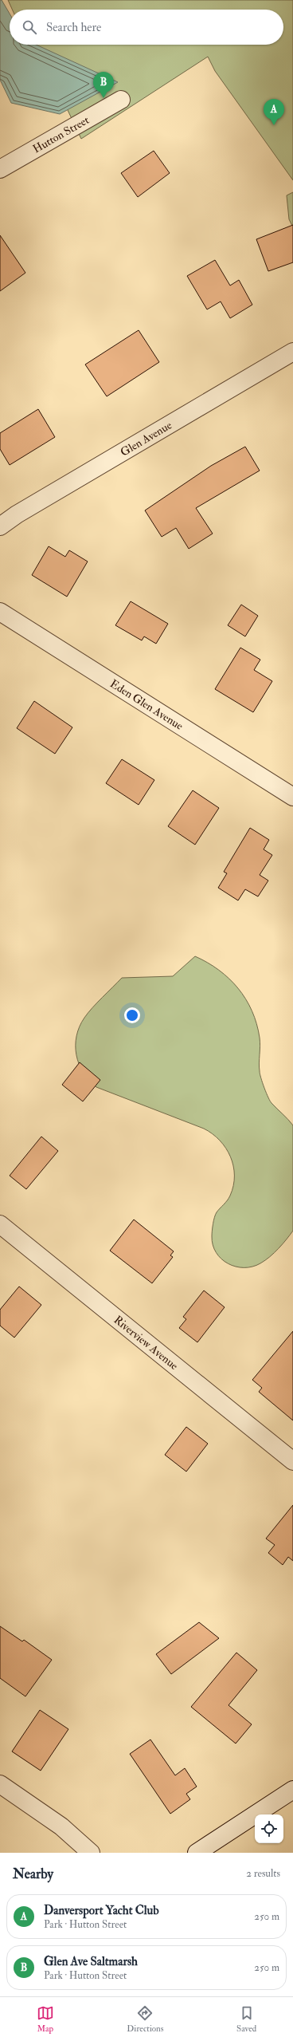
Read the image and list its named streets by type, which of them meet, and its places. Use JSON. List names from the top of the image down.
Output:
{
  "streets": {
    "street": [
      "Hutton Street",
      "Glen Avenue",
      "Eden Glen Avenue",
      "Riverview Avenue"
    ]
  },
  "page": {
    "search": "Search here",
    "pins": ["B", "A"],
    "heading": ["Nearby", "2 results"],
    "list": [
      {
        "mark": "A",
        "name": "Danversport Yacht Club",
        "note": "Park · Hutton Street",
        "value": "250 m"
      },
      {
        "mark": "B",
        "name": "Glen Ave Saltmarsh",
        "note": "Park · Hutton Street",
        "value": "250 m"
      }
    ],
    "nav": ["Map", "Directions", "Saved"]
  }
}
